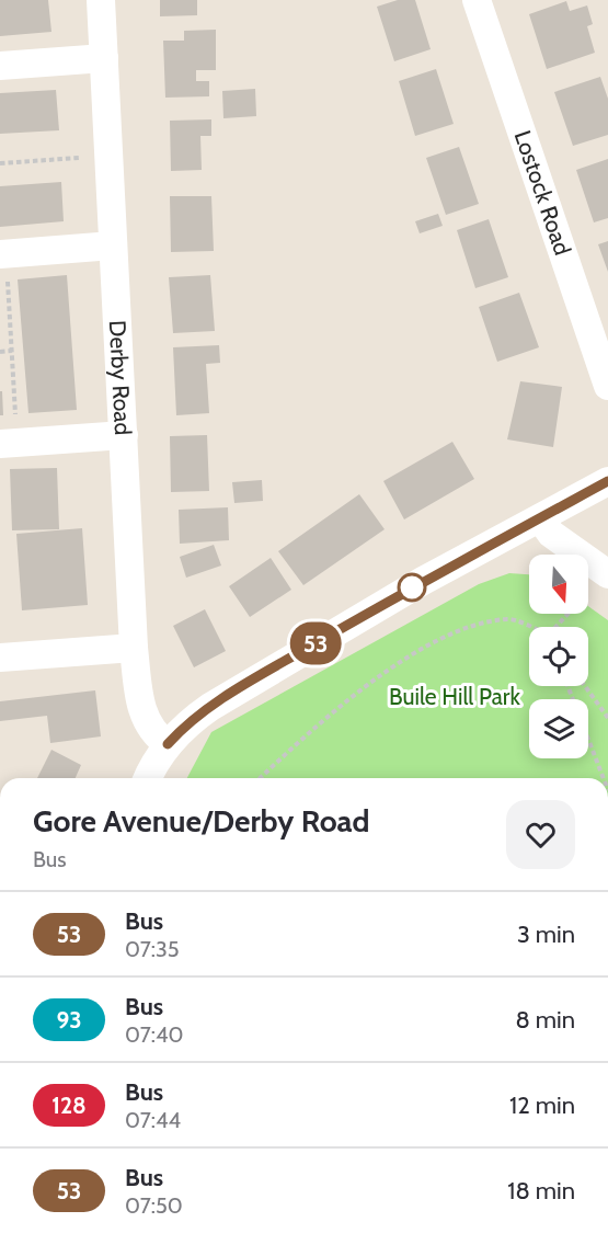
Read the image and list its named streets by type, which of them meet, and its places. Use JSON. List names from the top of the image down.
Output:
{
  "streets": {
    "street": ["Lostock Road", "Derby Road"]
  },
  "parks": ["Buile Hill Park"],
  "lines": ["bus line 53"],
  "north": "bottom",
  "page": {
    "on_map": "53",
    "heading": ["Gore Avenue/Derby Road", "Bus"],
    "list": [
      {
        "mark": "53",
        "name": "Bus",
        "note": "07:35",
        "value": "3 min"
      },
      {
        "mark": "93",
        "name": "Bus",
        "note": "07:40",
        "value": "8 min"
      },
      {
        "mark": "128",
        "name": "Bus",
        "note": "07:44",
        "value": "12 min"
      },
      {
        "mark": "53",
        "name": "Bus",
        "note": "07:50",
        "value": "18 min"
      }
    ]
  }
}
